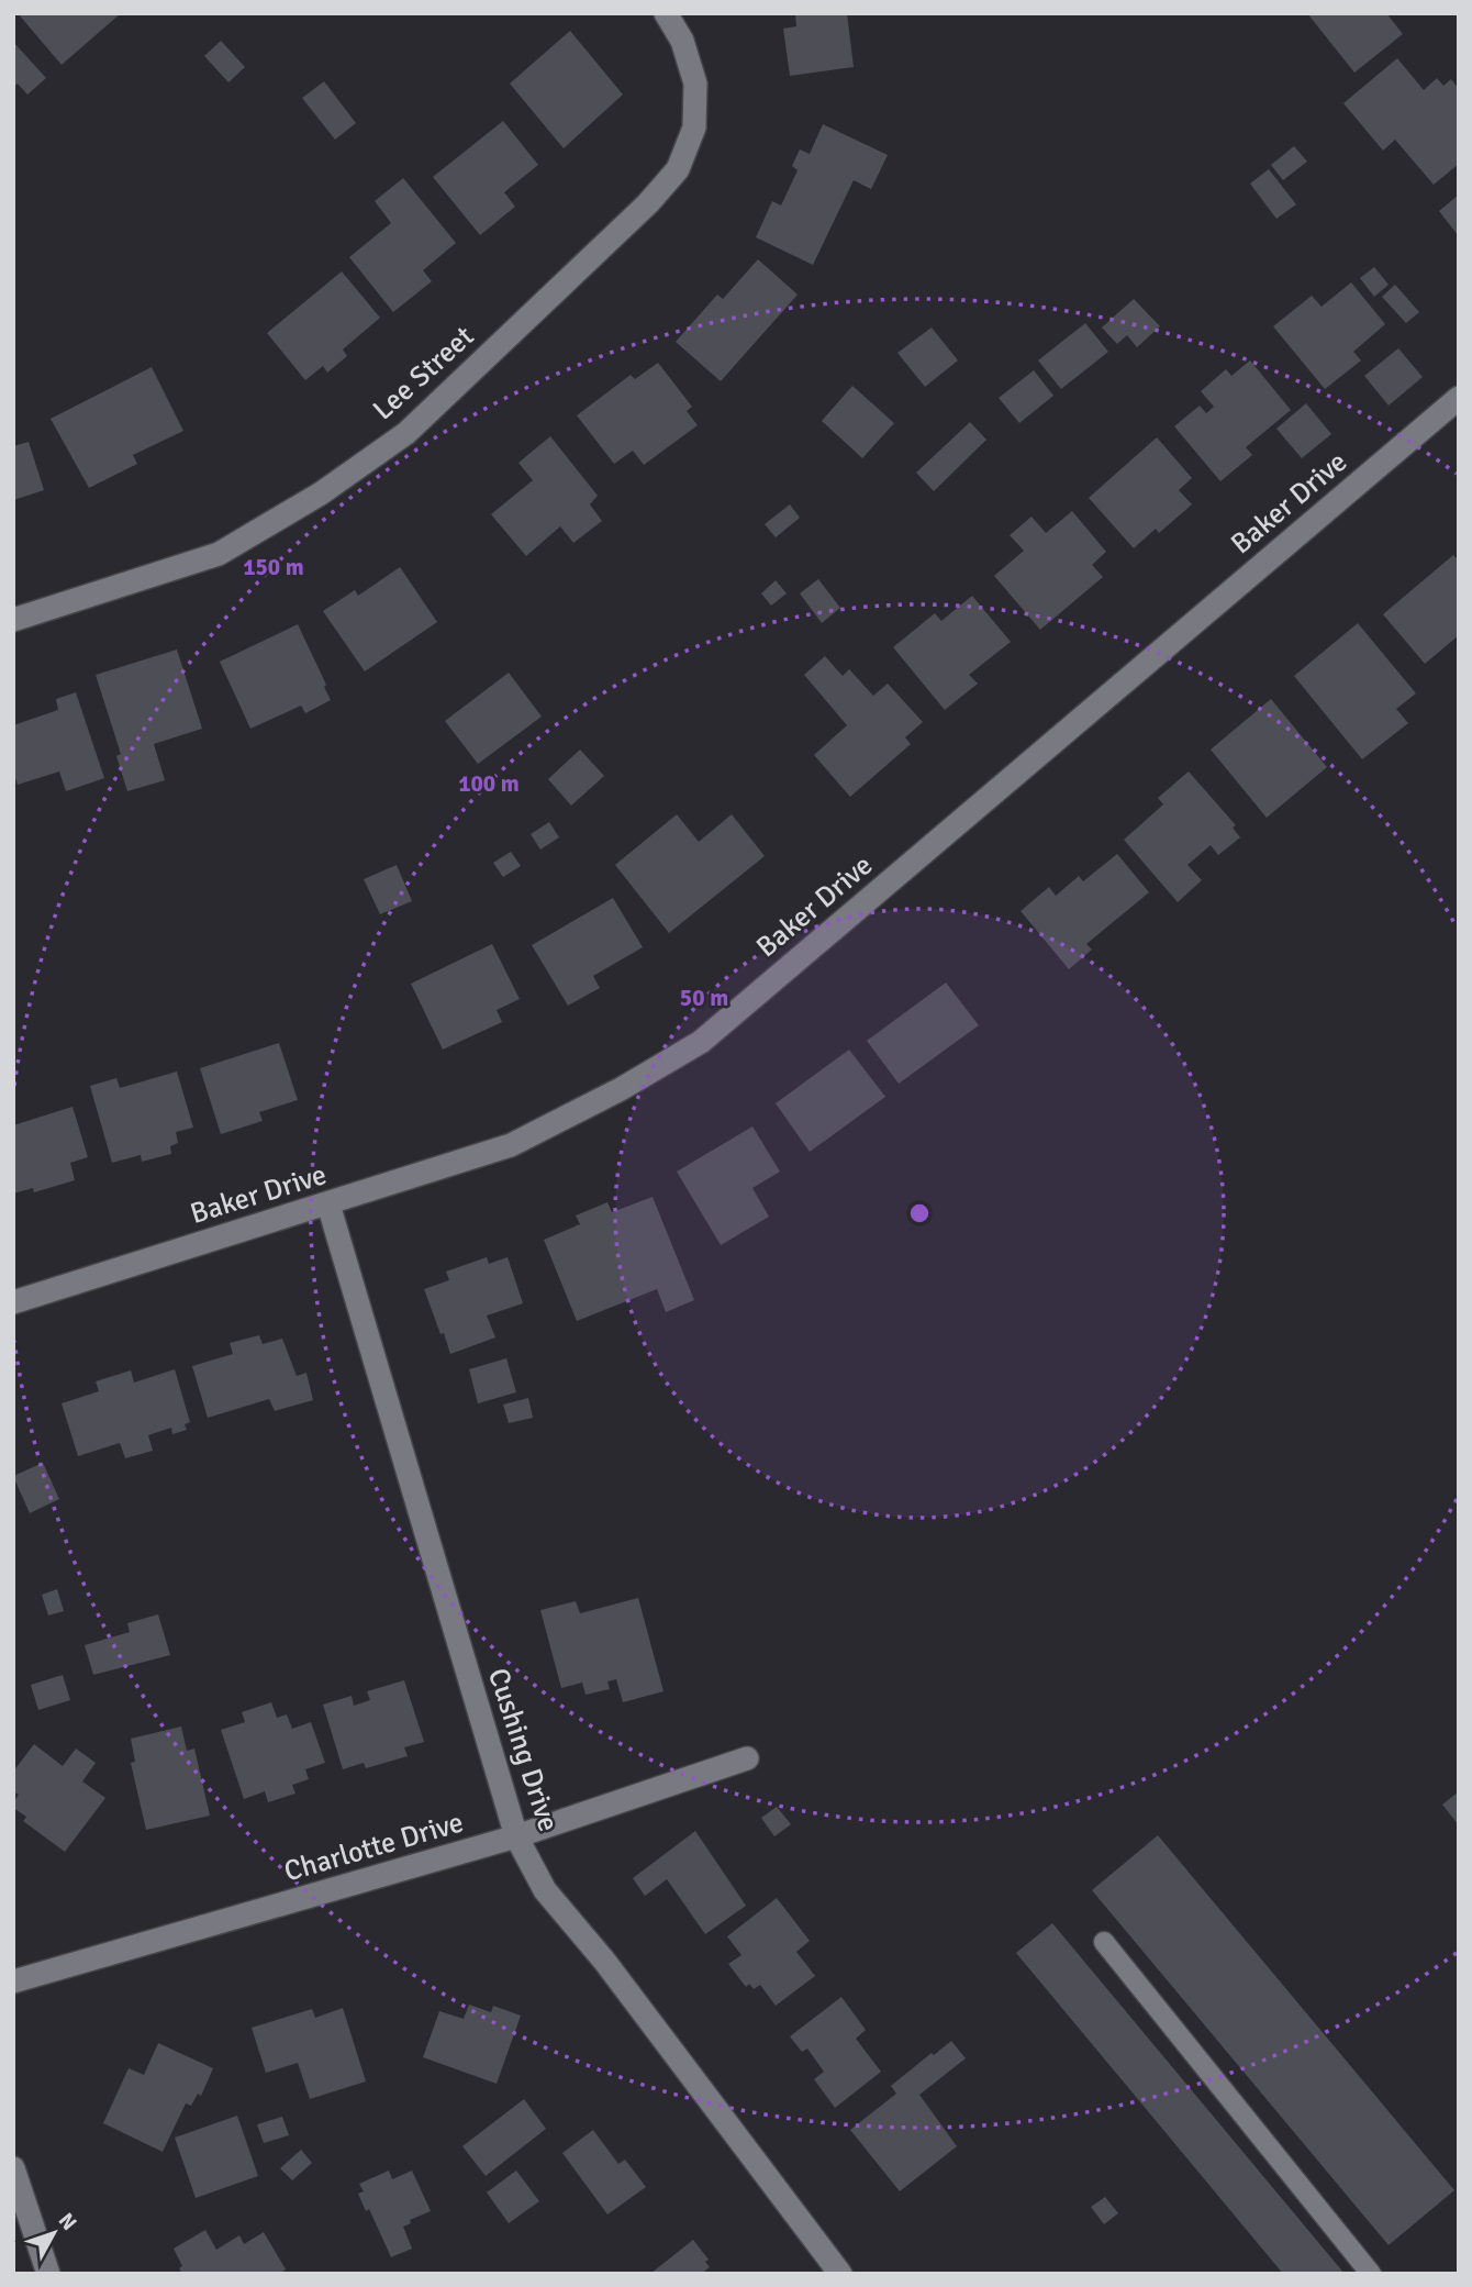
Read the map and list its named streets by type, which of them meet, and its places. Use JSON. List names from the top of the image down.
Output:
{
  "streets": {
    "street": [
      "Lee Street",
      "Baker Drive",
      "Cushing Drive",
      "Charlotte Drive"
    ]
  },
  "crossings": [
    ["Baker Drive", "Cushing Drive"],
    ["Cushing Drive", "Charlotte Drive"]
  ],
  "north": "top right",
  "rings": ["150 m", "100 m", "50 m"]
}
